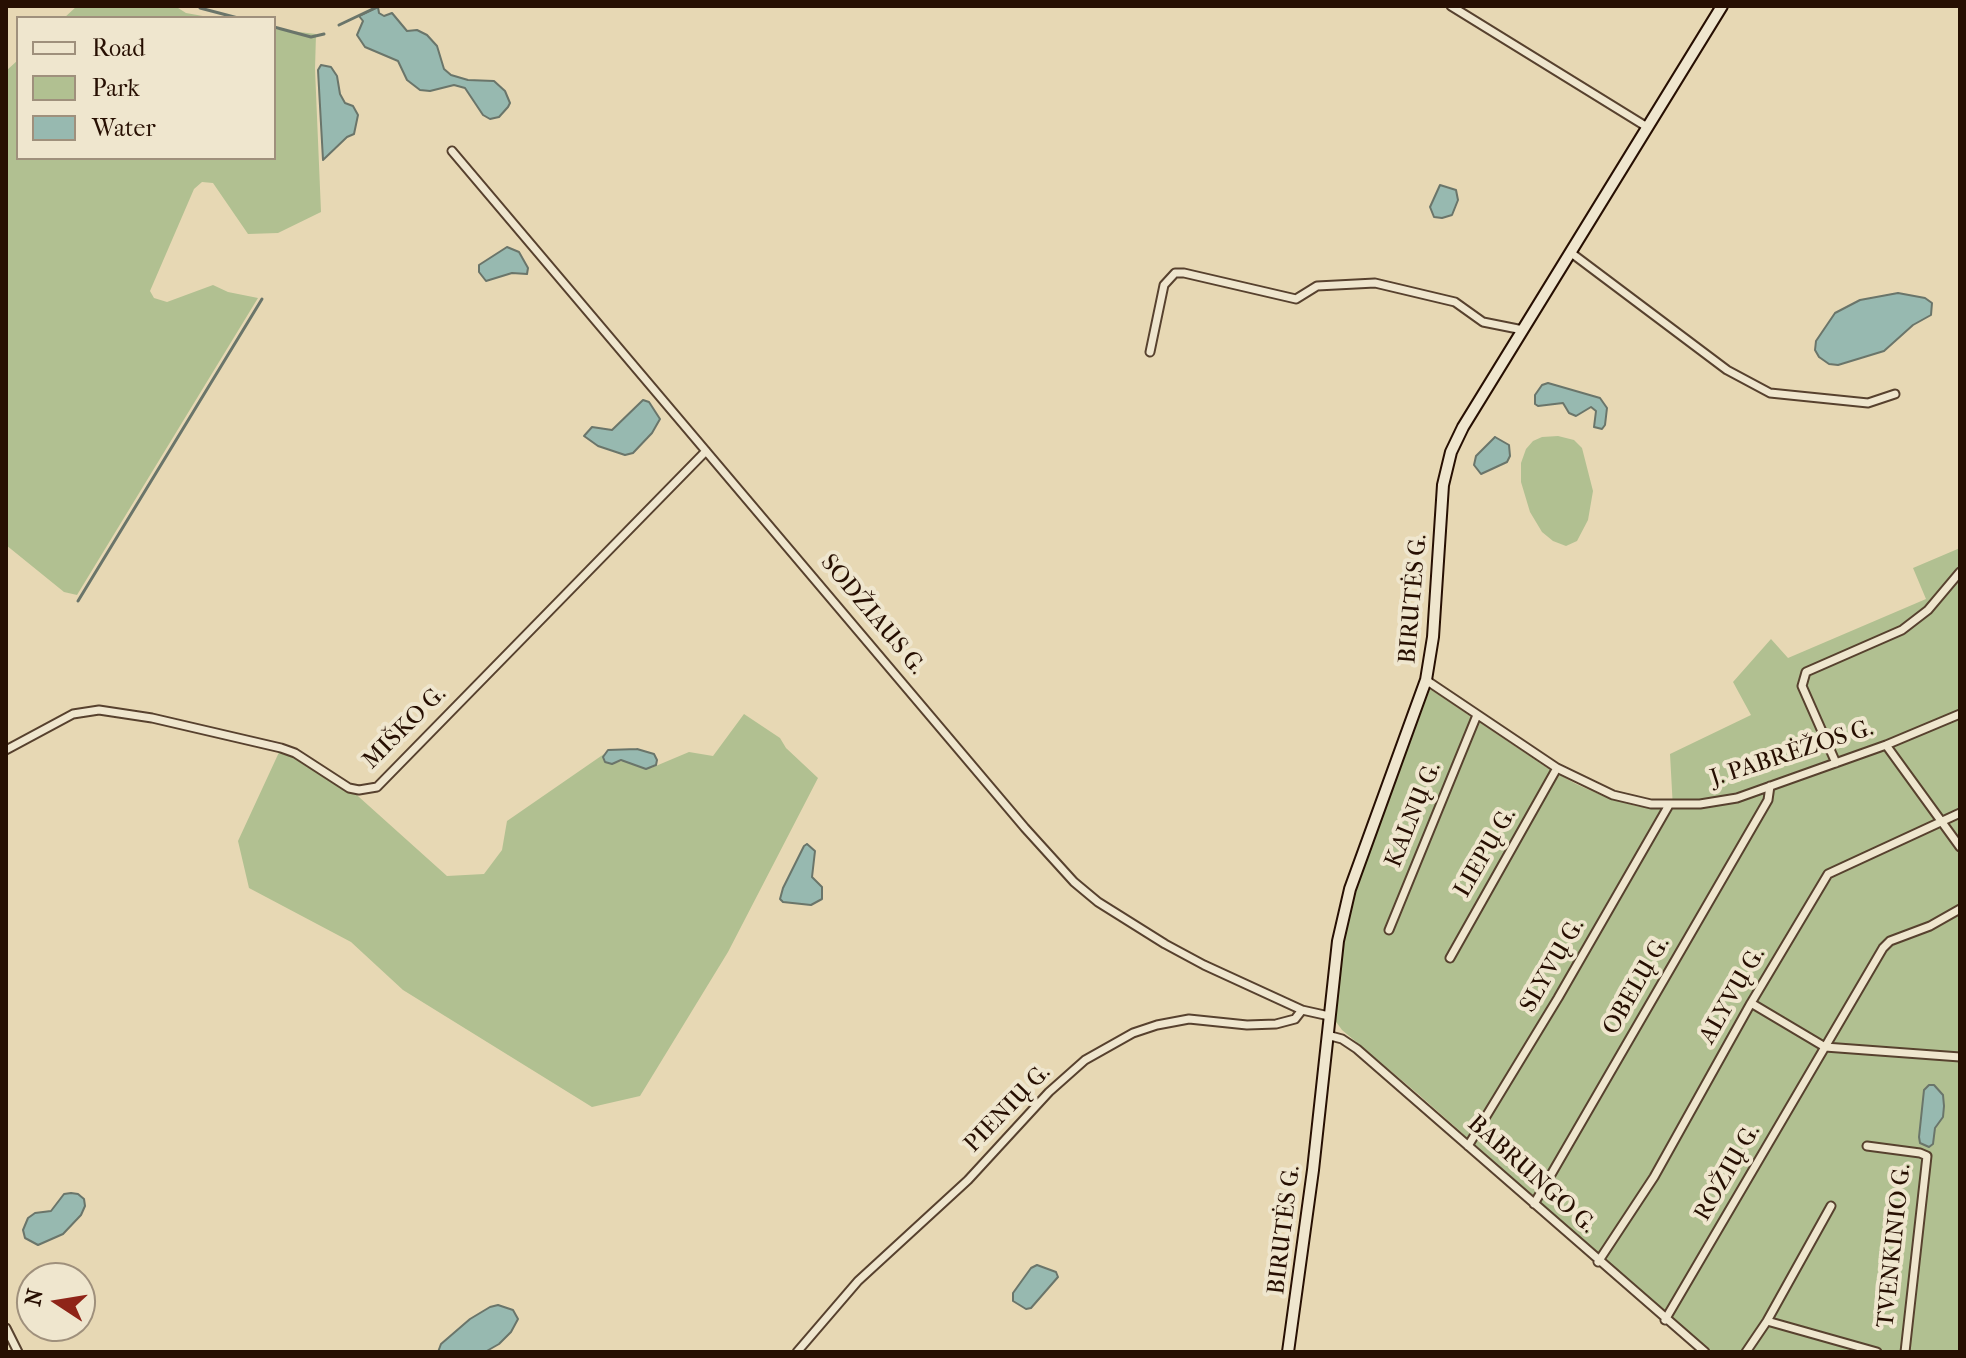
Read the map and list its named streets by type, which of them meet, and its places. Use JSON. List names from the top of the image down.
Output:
{
  "streets": {
    "main road": ["BIRUTĖS G."],
    "street": [
      "SODŽIAUS G.",
      "MIŠKO G.",
      "J. PABRĖŽOS G.",
      "KALNŲ G.",
      "LIEPŲ G.",
      "SLYVŲ G.",
      "OBELŲ G.",
      "ALYVŲ G.",
      "PIENIŲ G.",
      "ROŽIŲ G.",
      "BABRUNGO G.",
      "TVENKINIO G."
    ]
  },
  "crossings": [
    ["BIRUTĖS G.", "SODŽIAUS G."],
    ["BIRUTĖS G.", "J. PABRĖŽOS G."],
    ["BIRUTĖS G.", "BABRUNGO G."],
    ["SODŽIAUS G.", "MIŠKO G."],
    ["SODŽIAUS G.", "PIENIŲ G."],
    ["J. PABRĖŽOS G.", "KALNŲ G."],
    ["J. PABRĖŽOS G.", "LIEPŲ G."],
    ["J. PABRĖŽOS G.", "SLYVŲ G."],
    ["J. PABRĖŽOS G.", "OBELŲ G."],
    ["SLYVŲ G.", "BABRUNGO G."],
    ["OBELŲ G.", "BABRUNGO G."],
    ["ALYVŲ G.", "BABRUNGO G."],
    ["ROŽIŲ G.", "BABRUNGO G."]
  ],
  "legend": ["Road", "Park", "Water"],
  "north": "left"
}
